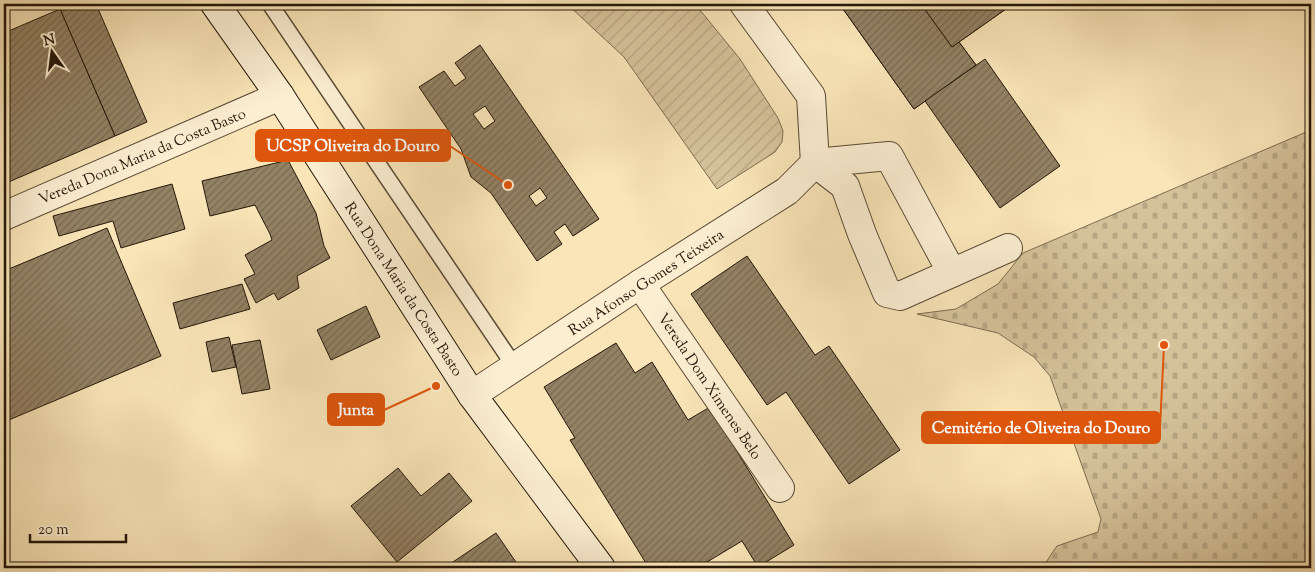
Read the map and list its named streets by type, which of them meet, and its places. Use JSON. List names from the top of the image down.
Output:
{
  "streets": {
    "street": [
      "Vereda Dona Maria da Costa Basto",
      "Rua Afonso Gomes Teixeira",
      "Rua Dona Maria da Costa Basto",
      "Vereda Dom Ximenes Belo"
    ]
  },
  "crossings": [
    ["Vereda Dona Maria da Costa Basto", "Rua Dona Maria da Costa Basto"],
    ["Rua Afonso Gomes Teixeira", "Rua Dona Maria da Costa Basto"],
    ["Rua Afonso Gomes Teixeira", "Vereda Dom Ximenes Belo"]
  ],
  "places": ["UCSP Oliveira do Douro", "Cemitério de Oliveira do Douro", "Junta"],
  "scale_bar": "20 m",
  "north": "top"
}
